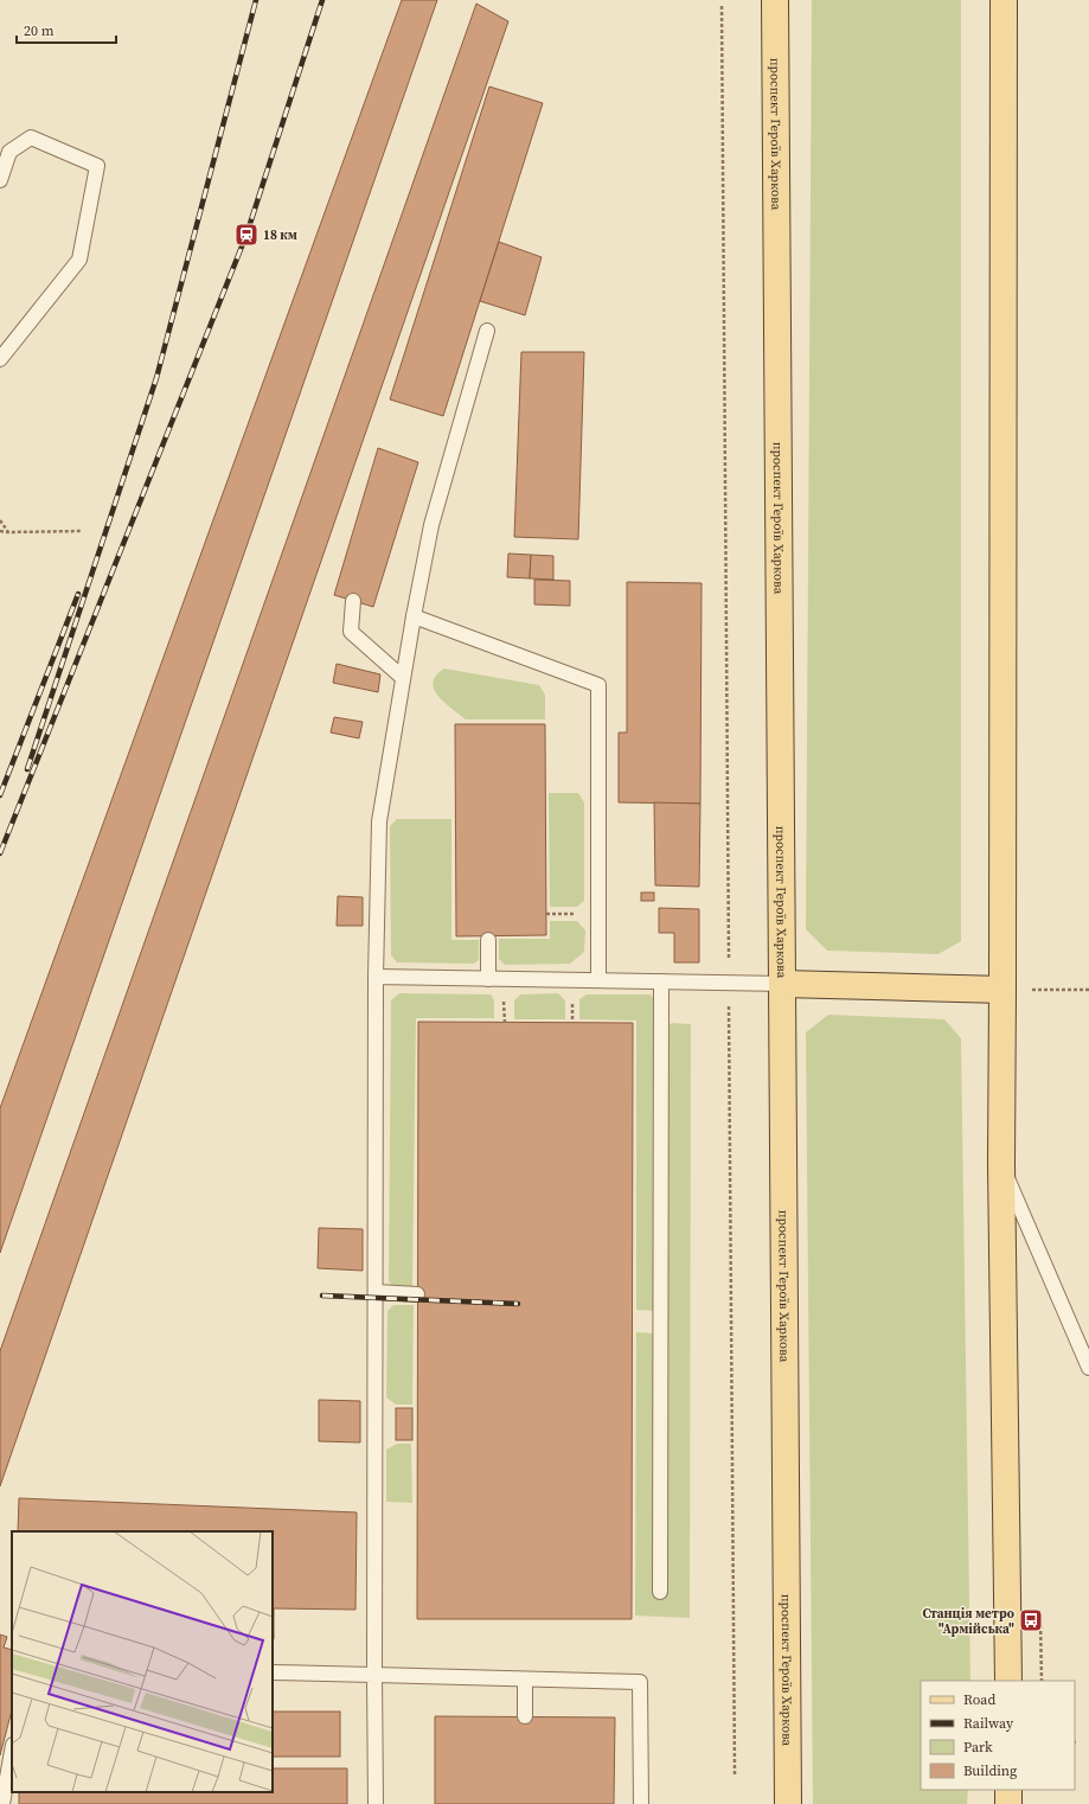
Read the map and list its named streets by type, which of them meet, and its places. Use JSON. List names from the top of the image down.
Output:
{
  "streets": {
    "main road": ["проспект Героїв Харкова"]
  },
  "places": {
    "station": ["18 км"],
    "bus stop": ["Станція метро \"Армійська\""]
  },
  "legend": [
    "Road",
    "Railway",
    "Park",
    "Building"
  ],
  "scale_bar": "20 m"
}
